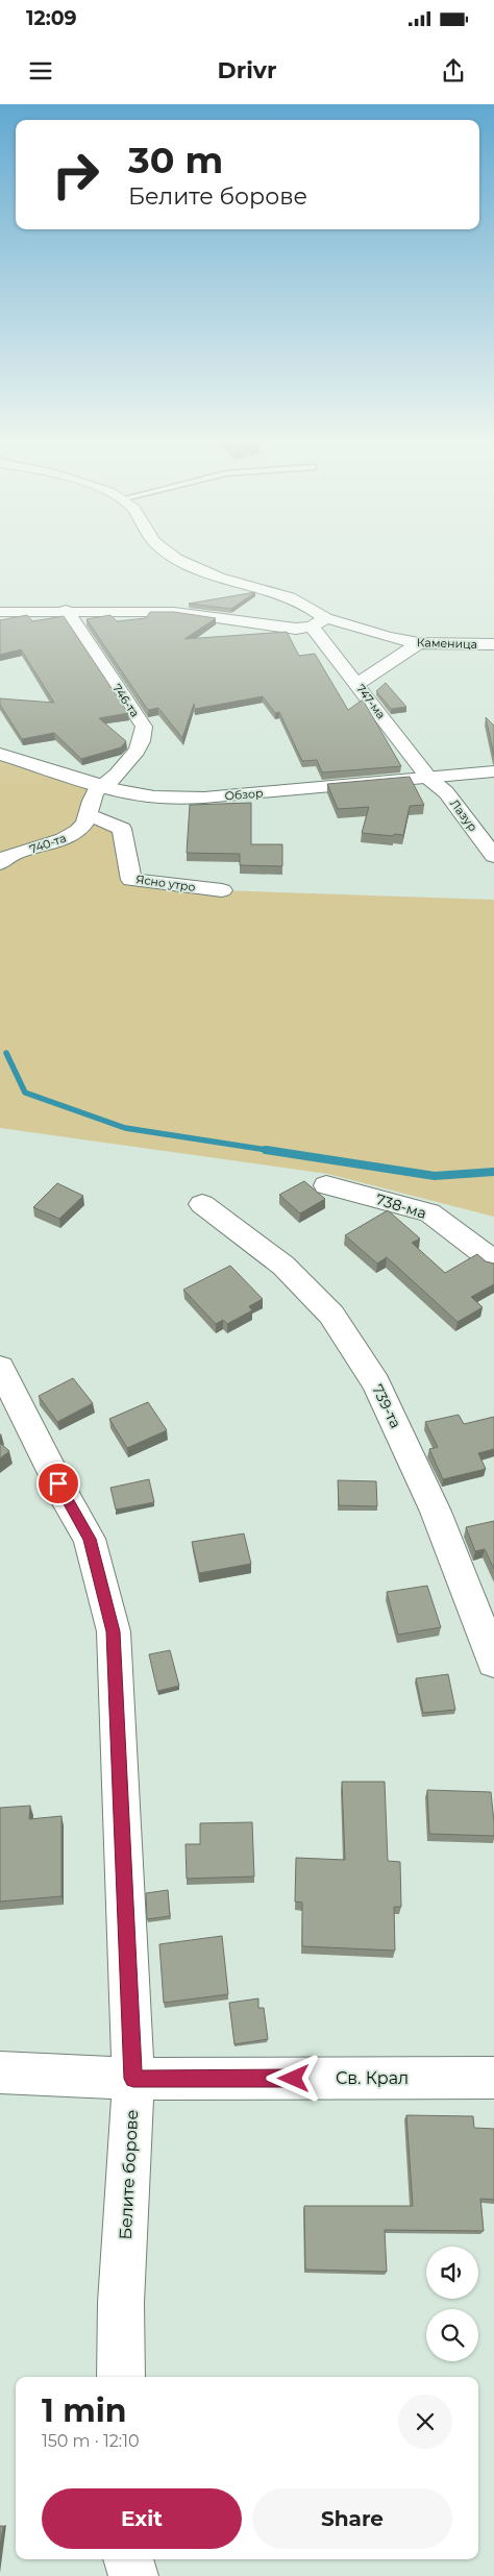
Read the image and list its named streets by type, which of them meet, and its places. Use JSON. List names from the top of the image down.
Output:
{
  "streets": {
    "street": [
      "Каменица",
      "746-та",
      "747-ма",
      "Обзор",
      "Лазур",
      "740-та",
      "Ясно утро",
      "738-ма",
      "739-та",
      "Св. Крал",
      "Белите борове"
    ]
  },
  "crossings": [
    ["Каменица", "746-та"],
    ["Каменица", "747-ма"],
    ["746-та", "Обзор"],
    ["746-та", "740-та"],
    ["747-ма", "Обзор"],
    ["747-ма", "Лазур"],
    ["Обзор", "Лазур"],
    ["Обзор", "740-та"],
    ["740-та", "Ясно утро"],
    ["Св. Крал", "Белите борове"]
  ],
  "page": {
    "status": "12:09",
    "header": "Drivr",
    "turn": ["30 m", "Белите борове"],
    "heading": ["1 min", "150 m · 12:10"],
    "buttons": ["Exit", "Share"]
  }
}
